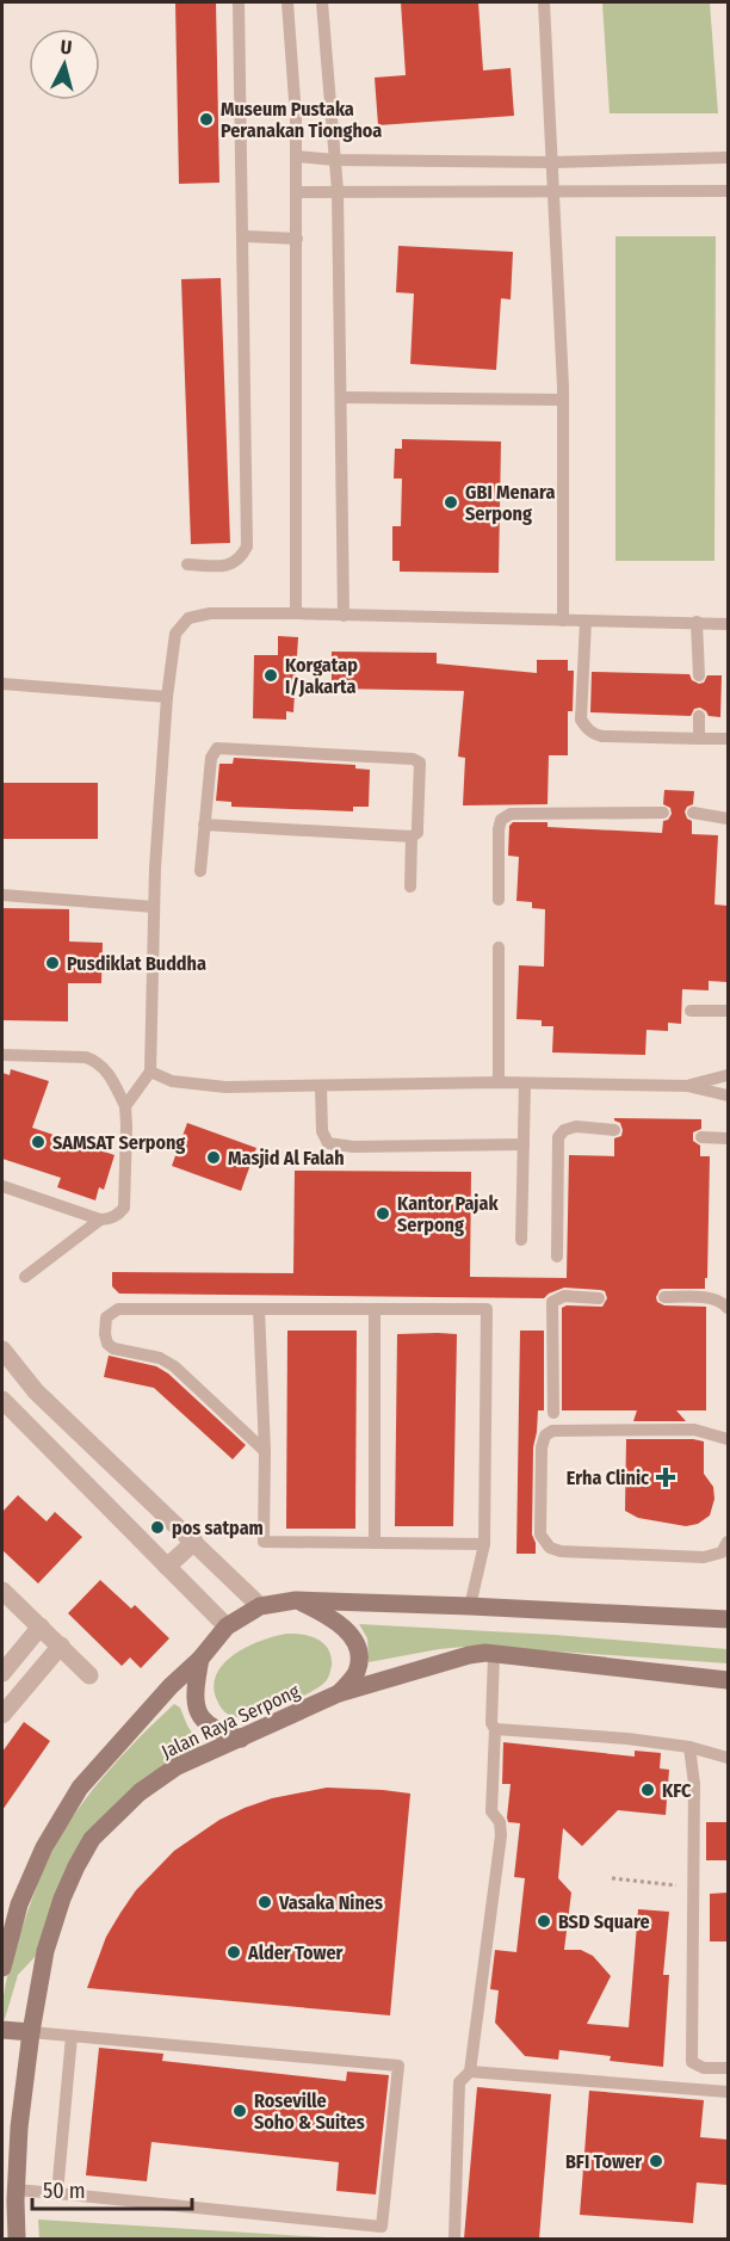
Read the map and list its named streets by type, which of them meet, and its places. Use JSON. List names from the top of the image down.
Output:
{
  "streets": {
    "main road": ["Jalan Raya Serpong"]
  },
  "places": {
    "other": [
      "Museum Pustaka Peranakan Tionghoa",
      "GBI Menara Serpong",
      "Korgatap I/Jakarta",
      "Pusdiklat Buddha",
      "SAMSAT Serpong",
      "Masjid Al Falah",
      "Kantor Pajak Serpong",
      "pos satpam",
      "KFC",
      "Vasaka Nines",
      "BSD Square",
      "Alder Tower",
      "Roseville Soho & Suites",
      "BFI Tower"
    ],
    "health": ["Erha Clinic"]
  },
  "scale_bar": "50 m",
  "north": "top"
}
